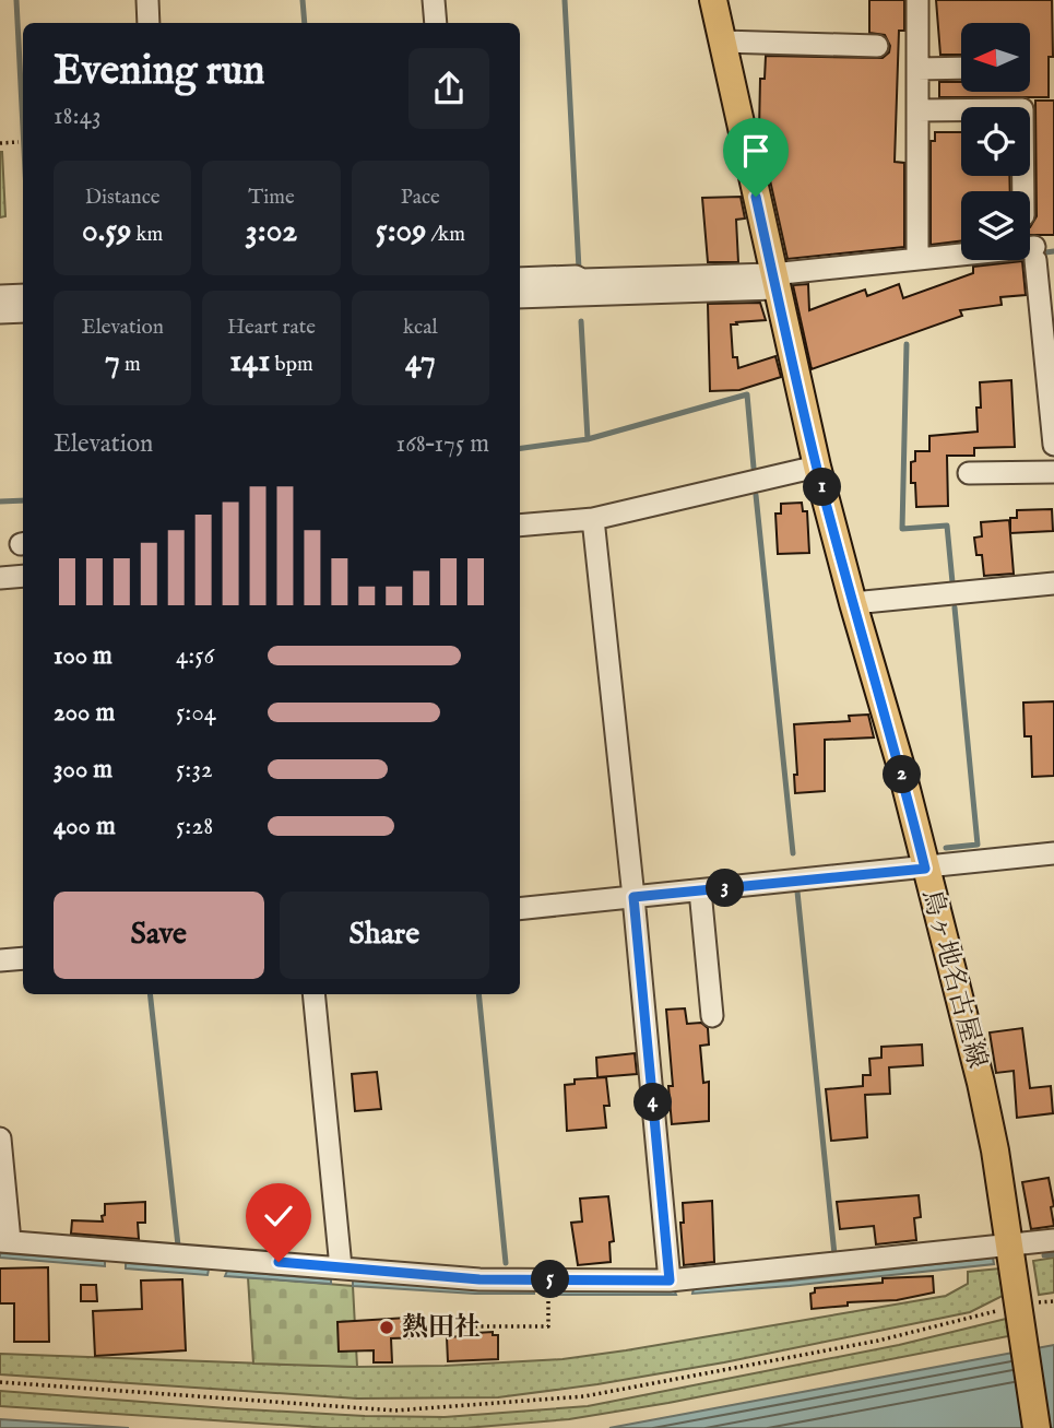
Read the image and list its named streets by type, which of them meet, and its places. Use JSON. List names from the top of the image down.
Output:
{
  "streets": {
    "main road": ["鳥ヶ地名古屋線"]
  },
  "places": ["熱田社"],
  "north": "left",
  "page": {
    "heading": ["Evening run", "18:43"],
    "stats": [
      ["Distance", "0.59 km"],
      ["Time", "3:02"],
      ["Pace", "5:09 /km"],
      ["Elevation", "7 m"],
      ["Heart rate", "141 bpm"],
      ["kcal", "47"]
    ],
    "chart": ["Elevation", "168–175 m"],
    "pins": [
      "1",
      "2",
      "3",
      "4",
      "5"
    ],
    "list": [
      {
        "name": "100 m",
        "note": "4:56"
      },
      {
        "name": "200 m",
        "note": "5:04"
      },
      {
        "name": "300 m",
        "note": "5:32"
      },
      {
        "name": "400 m",
        "note": "5:28"
      }
    ],
    "buttons": ["Save", "Share"]
  }
}
